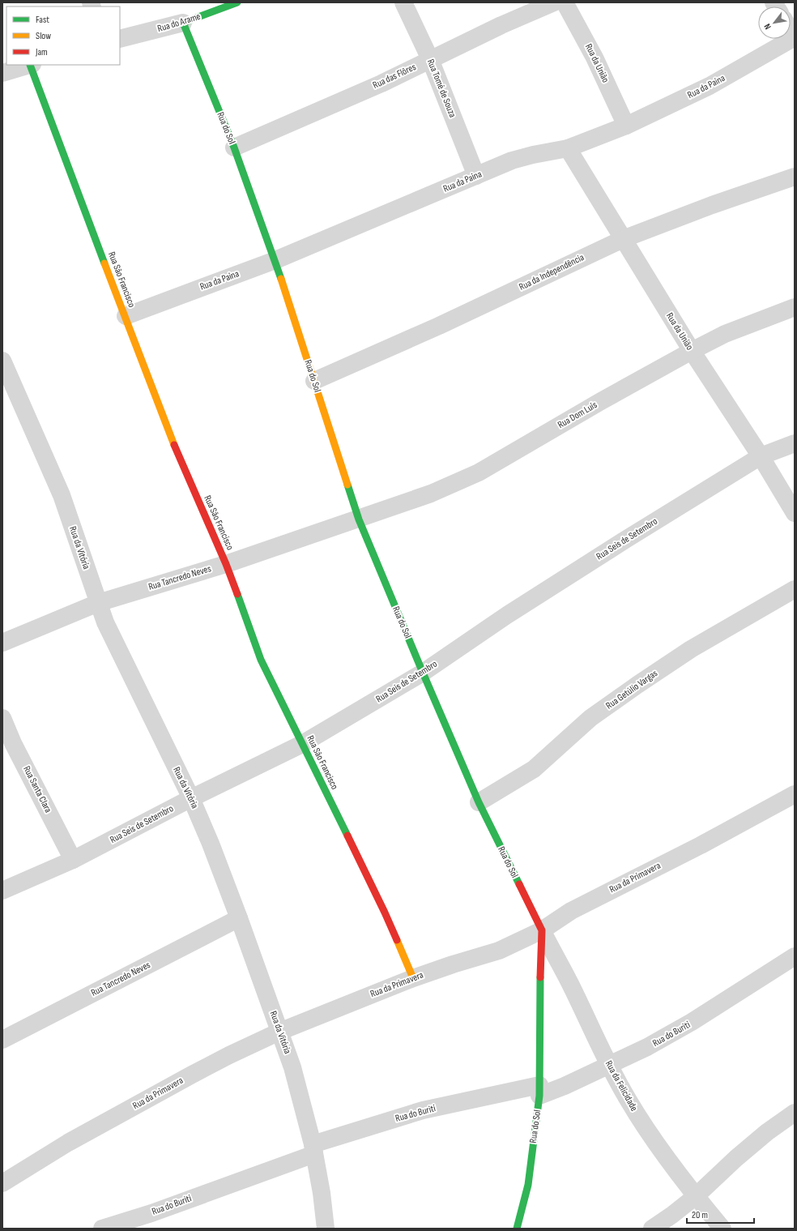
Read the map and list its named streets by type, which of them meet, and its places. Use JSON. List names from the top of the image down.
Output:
{
  "streets": {
    "street": [
      "Rua do Arame",
      "Rua da União",
      "Rua das Flôres",
      "Rua da Paina",
      "Rua Tomé de Souza",
      "Rua do Sol",
      "Rua da Independência",
      "Rua São Francisco",
      "Rua Dom Luís",
      "Rua Seis de Setembro",
      "Rua da Vitória",
      "Rua Tancredo Neves",
      "Rua Getúlio Vargas",
      "Rua Santa Clara",
      "Rua da Primavera",
      "Rua do Buriti",
      "Rua da Felicidade"
    ]
  },
  "crossings": [
    ["Rua do Arame", "Rua do Sol"],
    ["Rua da União", "Rua da Paina"],
    ["Rua da União", "Rua da Independência"],
    ["Rua da União", "Rua Dom Luís"],
    ["Rua da União", "Rua Seis de Setembro"],
    ["Rua das Flôres", "Rua Tomé de Souza"],
    ["Rua das Flôres", "Rua do Sol"],
    ["Rua da Paina", "Rua Tomé de Souza"],
    ["Rua da Paina", "Rua do Sol"],
    ["Rua da Paina", "Rua São Francisco"],
    ["Rua do Sol", "Rua da Independência"],
    ["Rua do Sol", "Rua Dom Luís"],
    ["Rua do Sol", "Rua Seis de Setembro"],
    ["Rua do Sol", "Rua Tancredo Neves"],
    ["Rua do Sol", "Rua Getúlio Vargas"],
    ["Rua do Sol", "Rua da Primavera"],
    ["Rua do Sol", "Rua do Buriti"],
    ["Rua do Sol", "Rua da Felicidade"],
    ["Rua São Francisco", "Rua Seis de Setembro"],
    ["Rua São Francisco", "Rua Tancredo Neves"],
    ["Rua São Francisco", "Rua da Primavera"],
    ["Rua Dom Luís", "Rua Tancredo Neves"],
    ["Rua Seis de Setembro", "Rua da Vitória"],
    ["Rua Seis de Setembro", "Rua Santa Clara"],
    ["Rua da Vitória", "Rua Tancredo Neves"],
    ["Rua da Vitória", "Rua da Primavera"],
    ["Rua da Vitória", "Rua do Buriti"],
    ["Rua da Primavera", "Rua da Felicidade"],
    ["Rua do Buriti", "Rua da Felicidade"]
  ],
  "legend": ["Fast", "Slow", "Jam"],
  "scale_bar": "20 m",
  "north": "bottom left"
}
